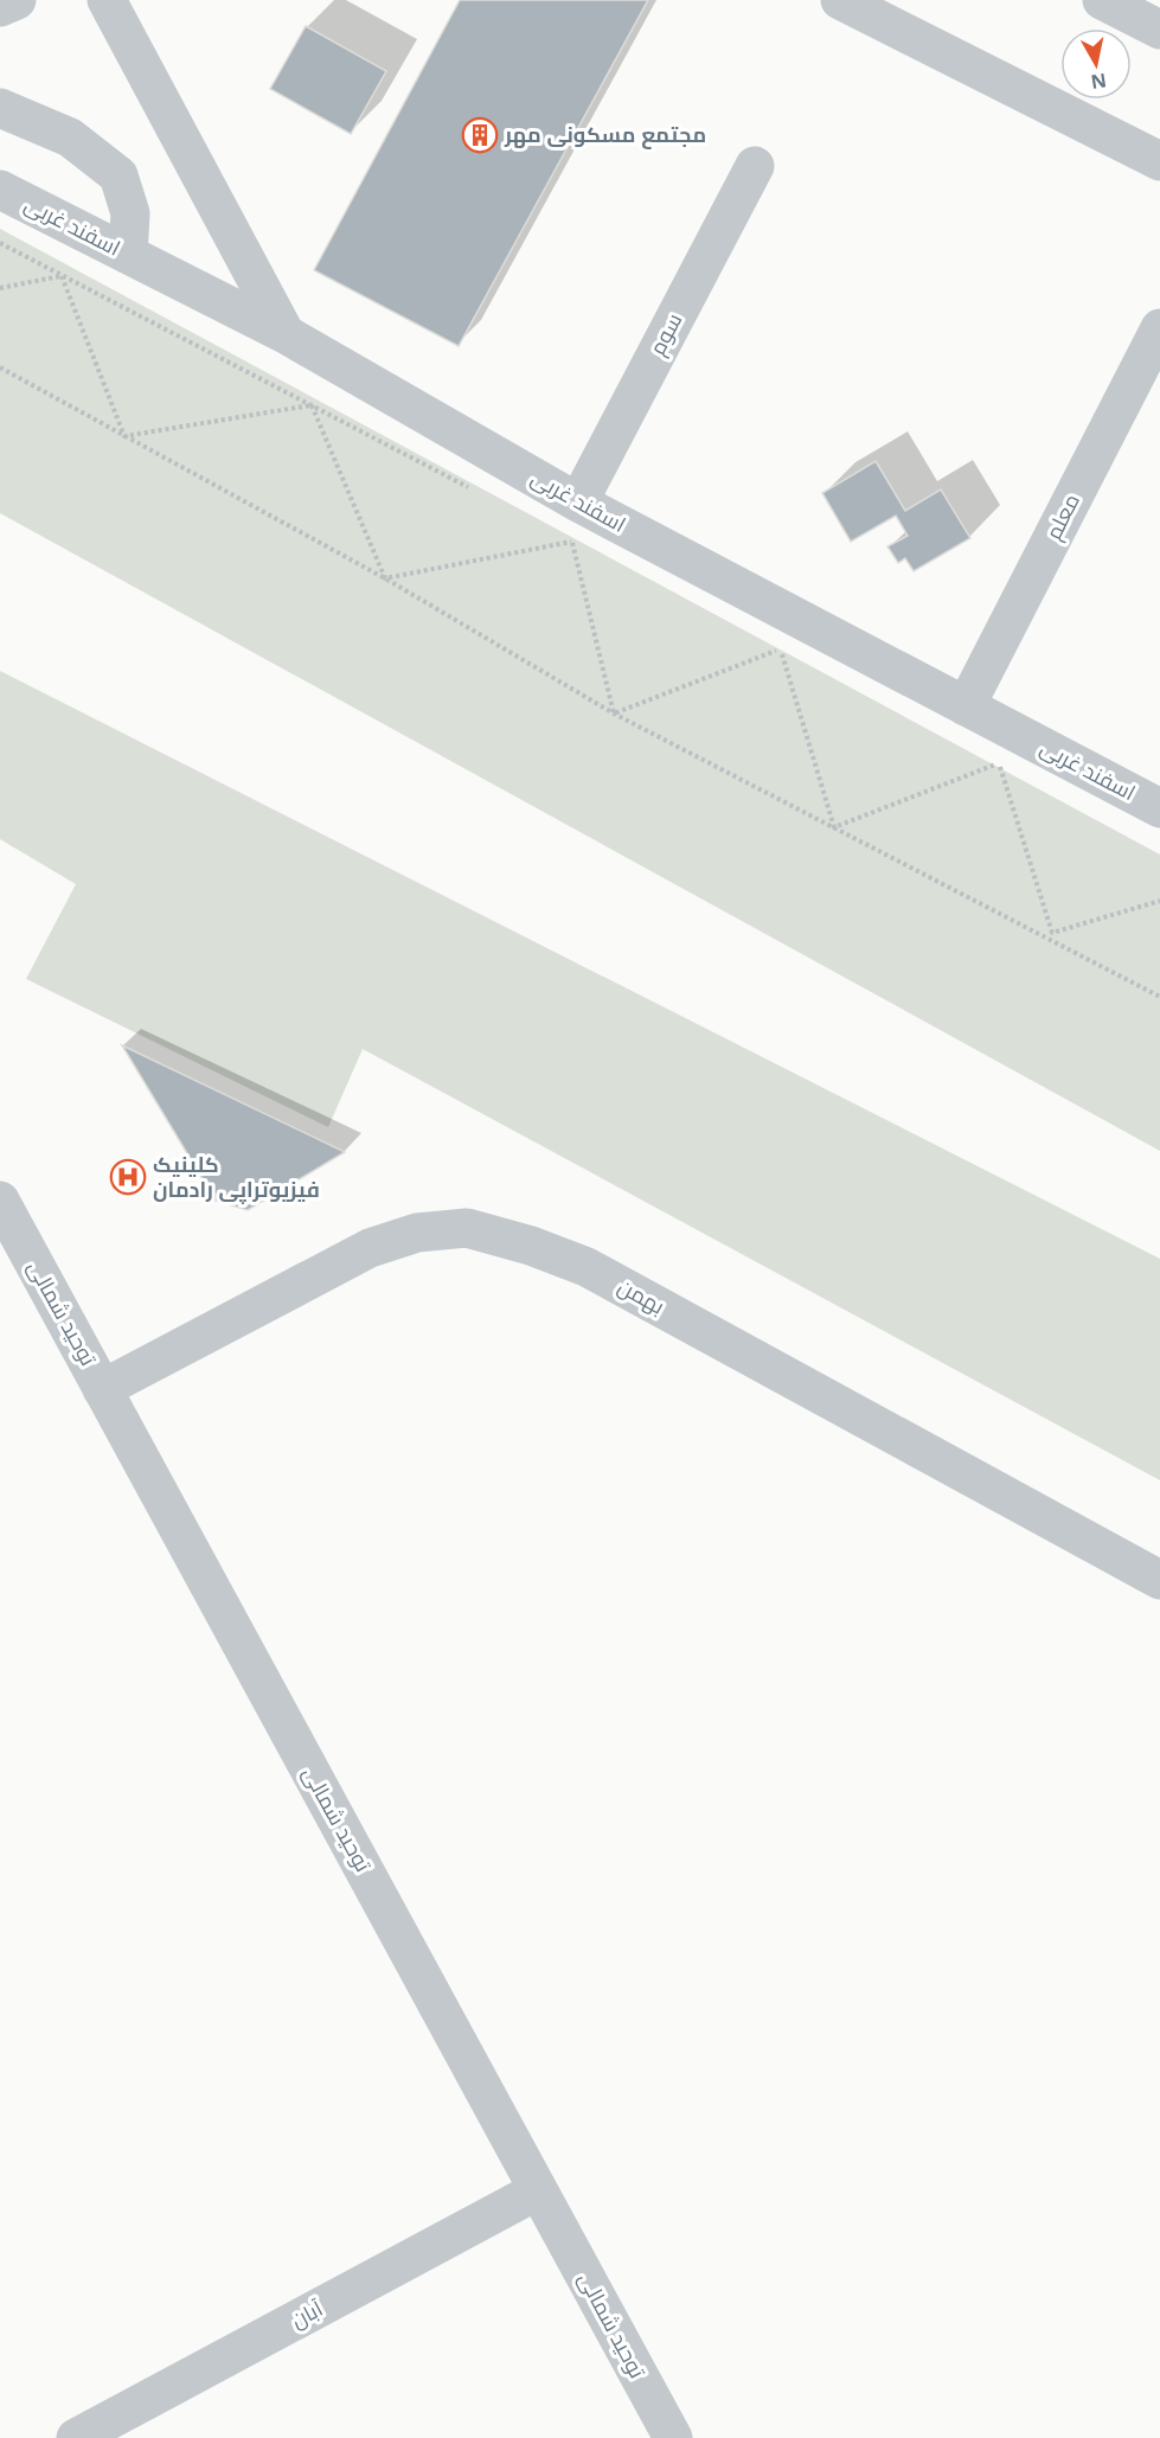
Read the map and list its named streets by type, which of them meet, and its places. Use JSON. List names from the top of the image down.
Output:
{
  "streets": {
    "street": [
      "اسفند غربی",
      "سوم",
      "معلم",
      "بهمن",
      "توحید شمالی",
      "آبان"
    ]
  },
  "crossings": [
    ["اسفند غربی", "سوم"],
    ["اسفند غربی", "معلم"],
    ["بهمن", "توحید شمالی"],
    ["توحید شمالی", "آبان"]
  ],
  "places": {
    "building": ["مجتمع مسکونی مهر"],
    "hospital": ["کلینیک فیزیوتراپی رادمان"]
  },
  "north": "bottom"
}
